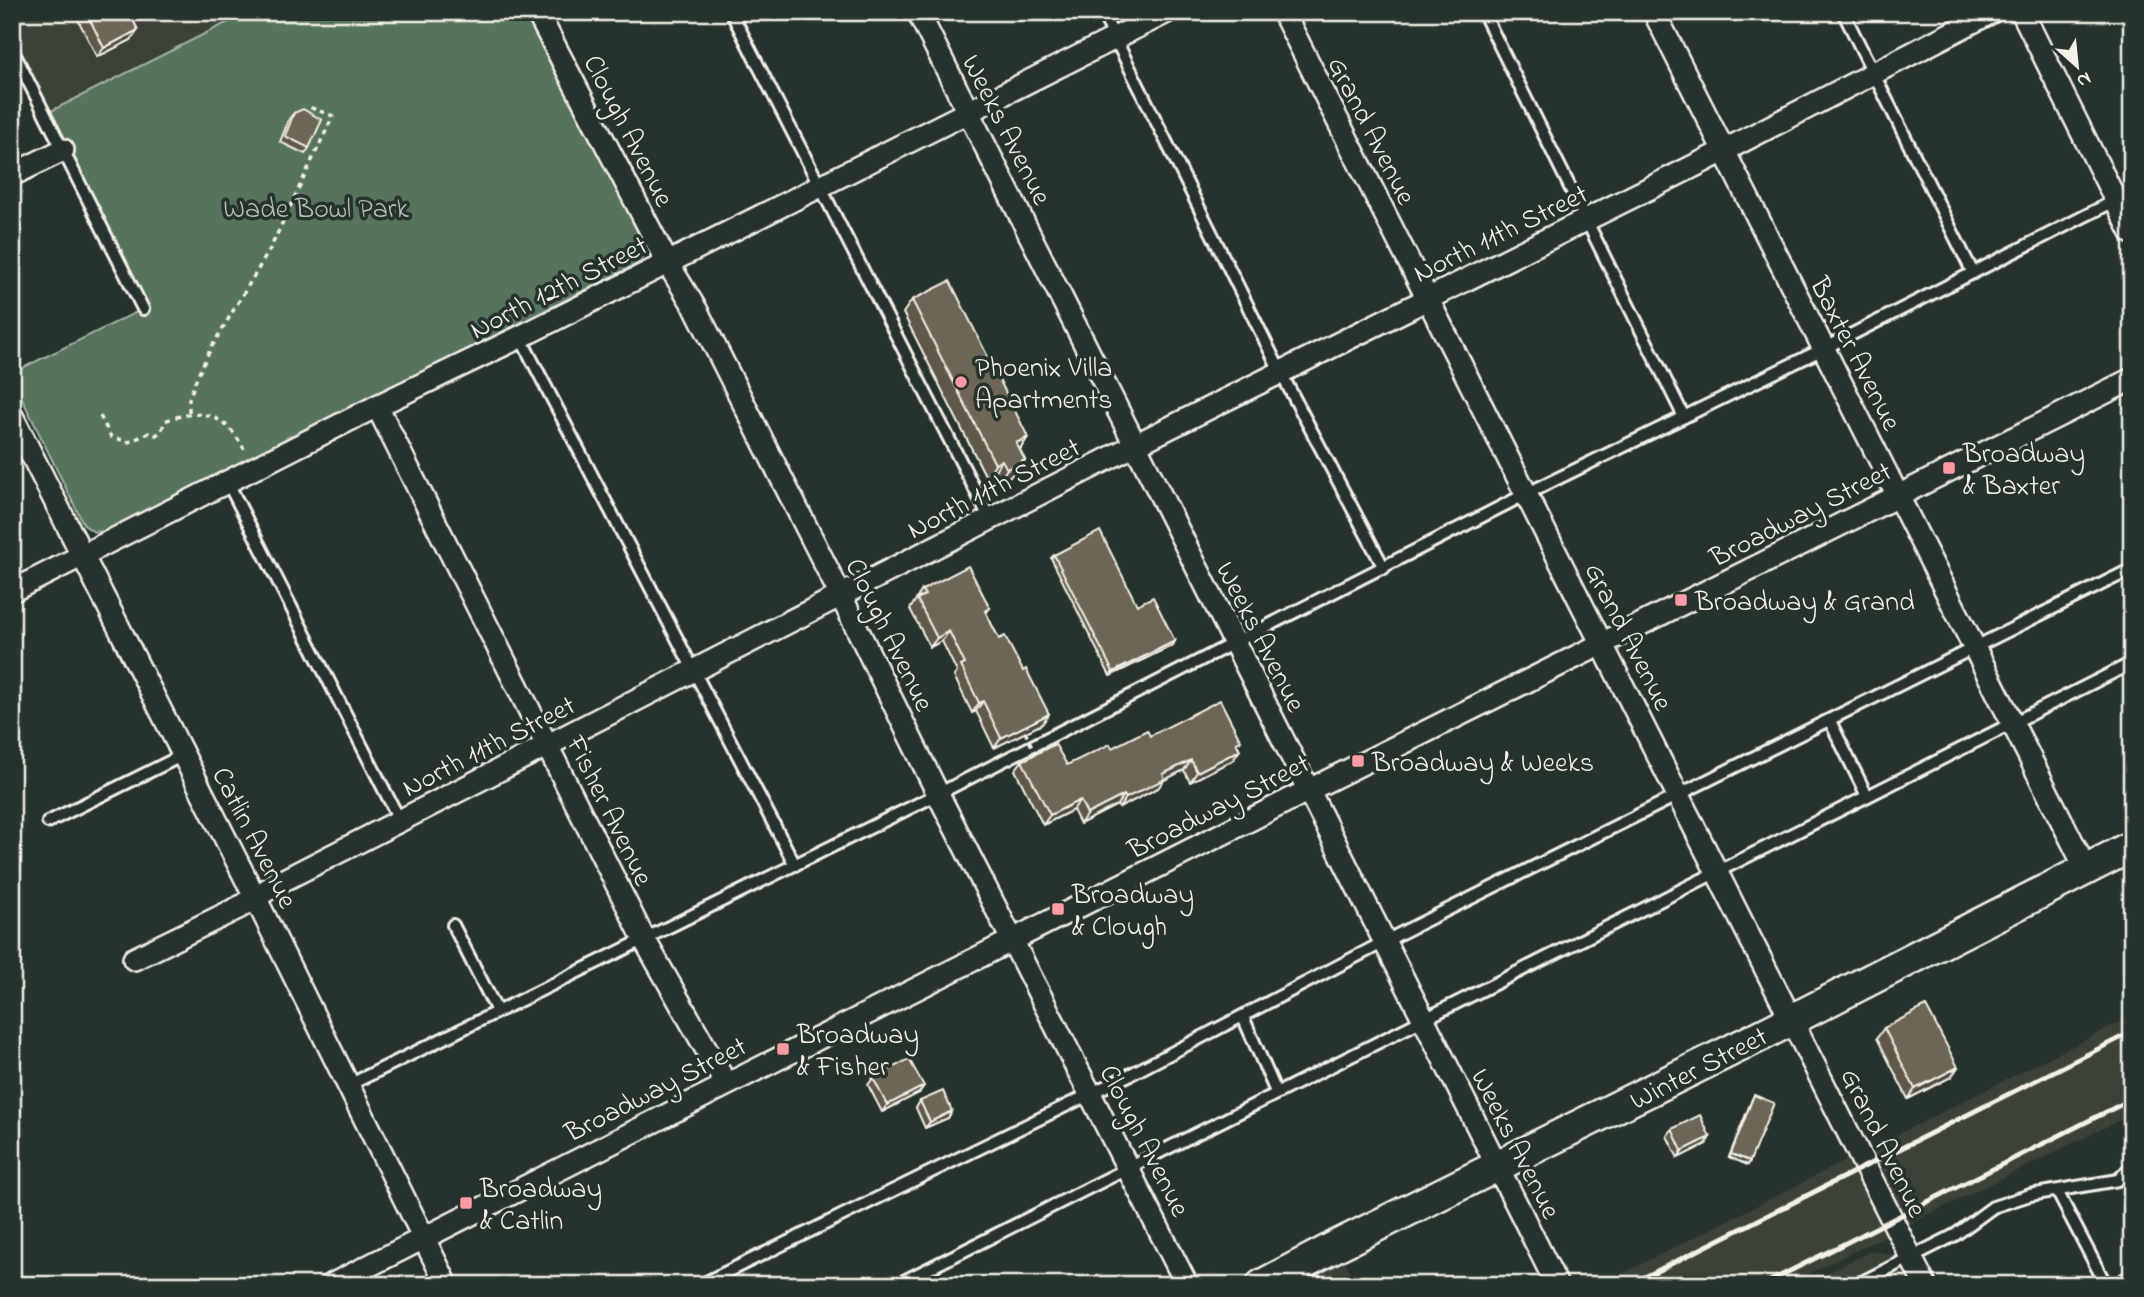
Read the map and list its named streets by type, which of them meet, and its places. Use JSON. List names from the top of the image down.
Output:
{
  "streets": {
    "street": [
      "Weeks Avenue",
      "Clough Avenue",
      "Grand Avenue",
      "North 11th Street",
      "North 12th Street",
      "Baxter Avenue",
      "Broadway Street",
      "Fisher Avenue",
      "Catlin Avenue",
      "Winter Street"
    ]
  },
  "crossings": [
    ["Weeks Avenue", "North 11th Street"],
    ["Weeks Avenue", "North 12th Street"],
    ["Weeks Avenue", "Broadway Street"],
    ["Weeks Avenue", "Winter Street"],
    ["Clough Avenue", "North 11th Street"],
    ["Clough Avenue", "North 12th Street"],
    ["Clough Avenue", "Broadway Street"],
    ["Grand Avenue", "North 11th Street"],
    ["Grand Avenue", "Broadway Street"],
    ["Grand Avenue", "Winter Street"],
    ["North 11th Street", "Baxter Avenue"],
    ["North 11th Street", "Fisher Avenue"],
    ["North 11th Street", "Catlin Avenue"],
    ["North 12th Street", "Fisher Avenue"],
    ["North 12th Street", "Catlin Avenue"],
    ["Baxter Avenue", "Broadway Street"],
    ["Baxter Avenue", "Winter Street"],
    ["Broadway Street", "Fisher Avenue"],
    ["Broadway Street", "Catlin Avenue"]
  ],
  "parks": ["Wade Bowl Park"],
  "places": {
    "other": ["Phoenix Villa Apartments"],
    "transit": [
      "Broadway & Baxter",
      "Broadway & Grand",
      "Broadway & Weeks",
      "Broadway & Clough",
      "Broadway & Fisher",
      "Broadway & Catlin"
    ]
  },
  "north": "bottom right"
}
